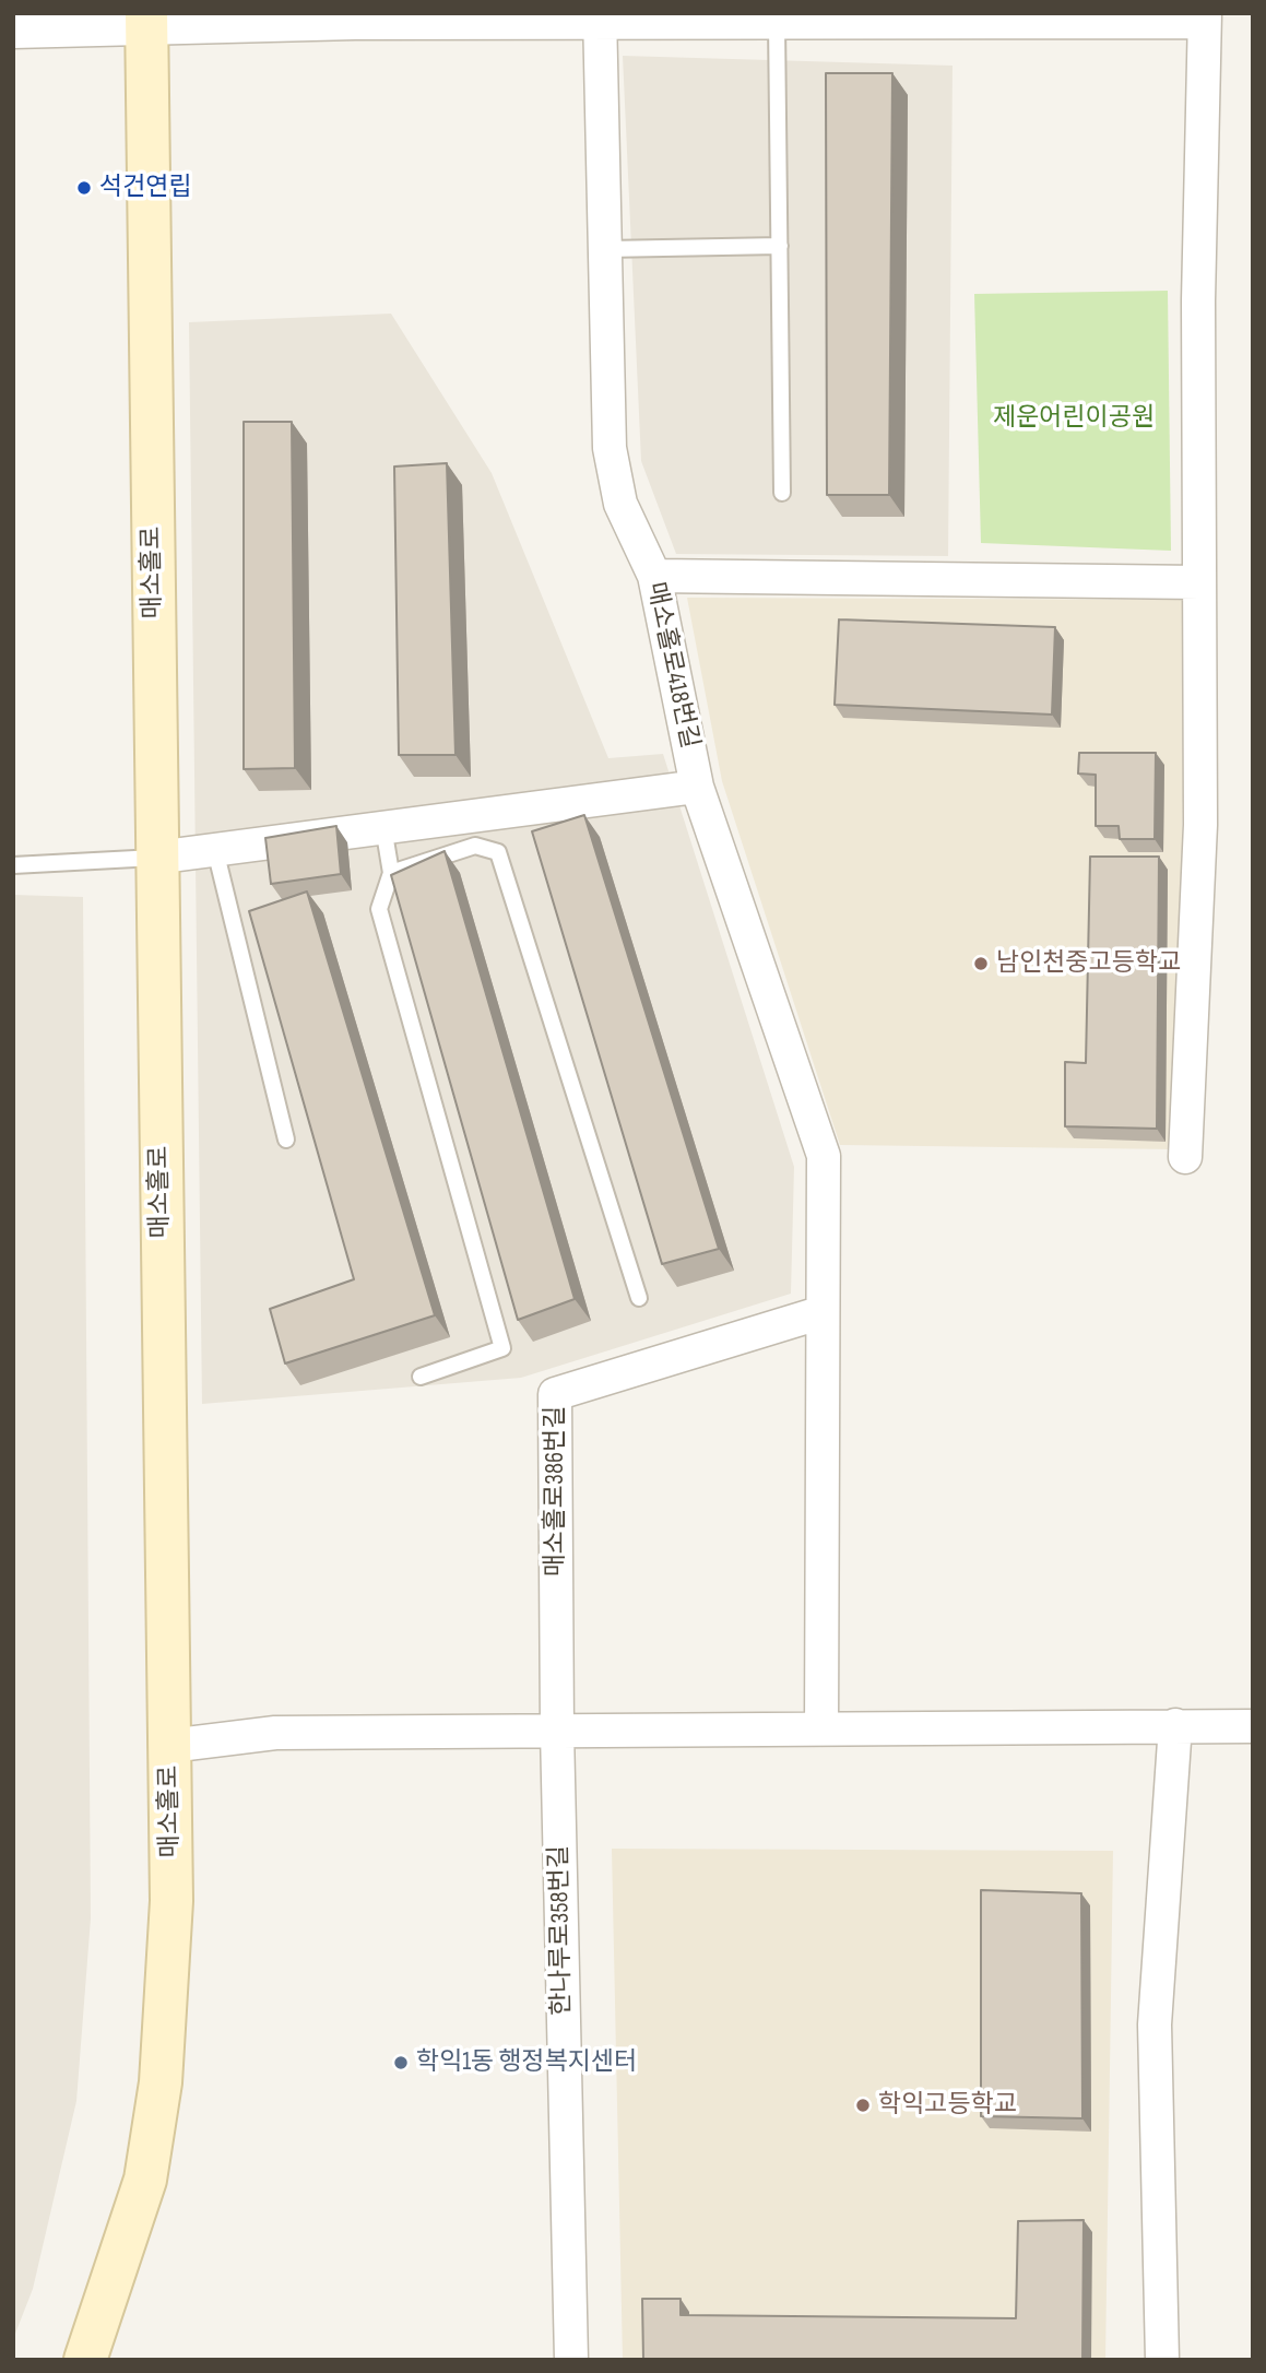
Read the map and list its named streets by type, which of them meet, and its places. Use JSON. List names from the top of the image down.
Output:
{
  "streets": {
    "main road": ["매소홀로"],
    "street": ["매소홀로418번길", "매소홀로386번길", "한나루로358번길"]
  },
  "crossings": [
    ["매소홀로418번길", "매소홀로386번길"],
    ["매소홀로386번길", "한나루로358번길"]
  ],
  "parks": ["제운어린이공원"],
  "places": [
    "석건연립",
    "남인천중고등학교",
    "학익1동 행정복지센터",
    "학익고등학교"
  ]
}
